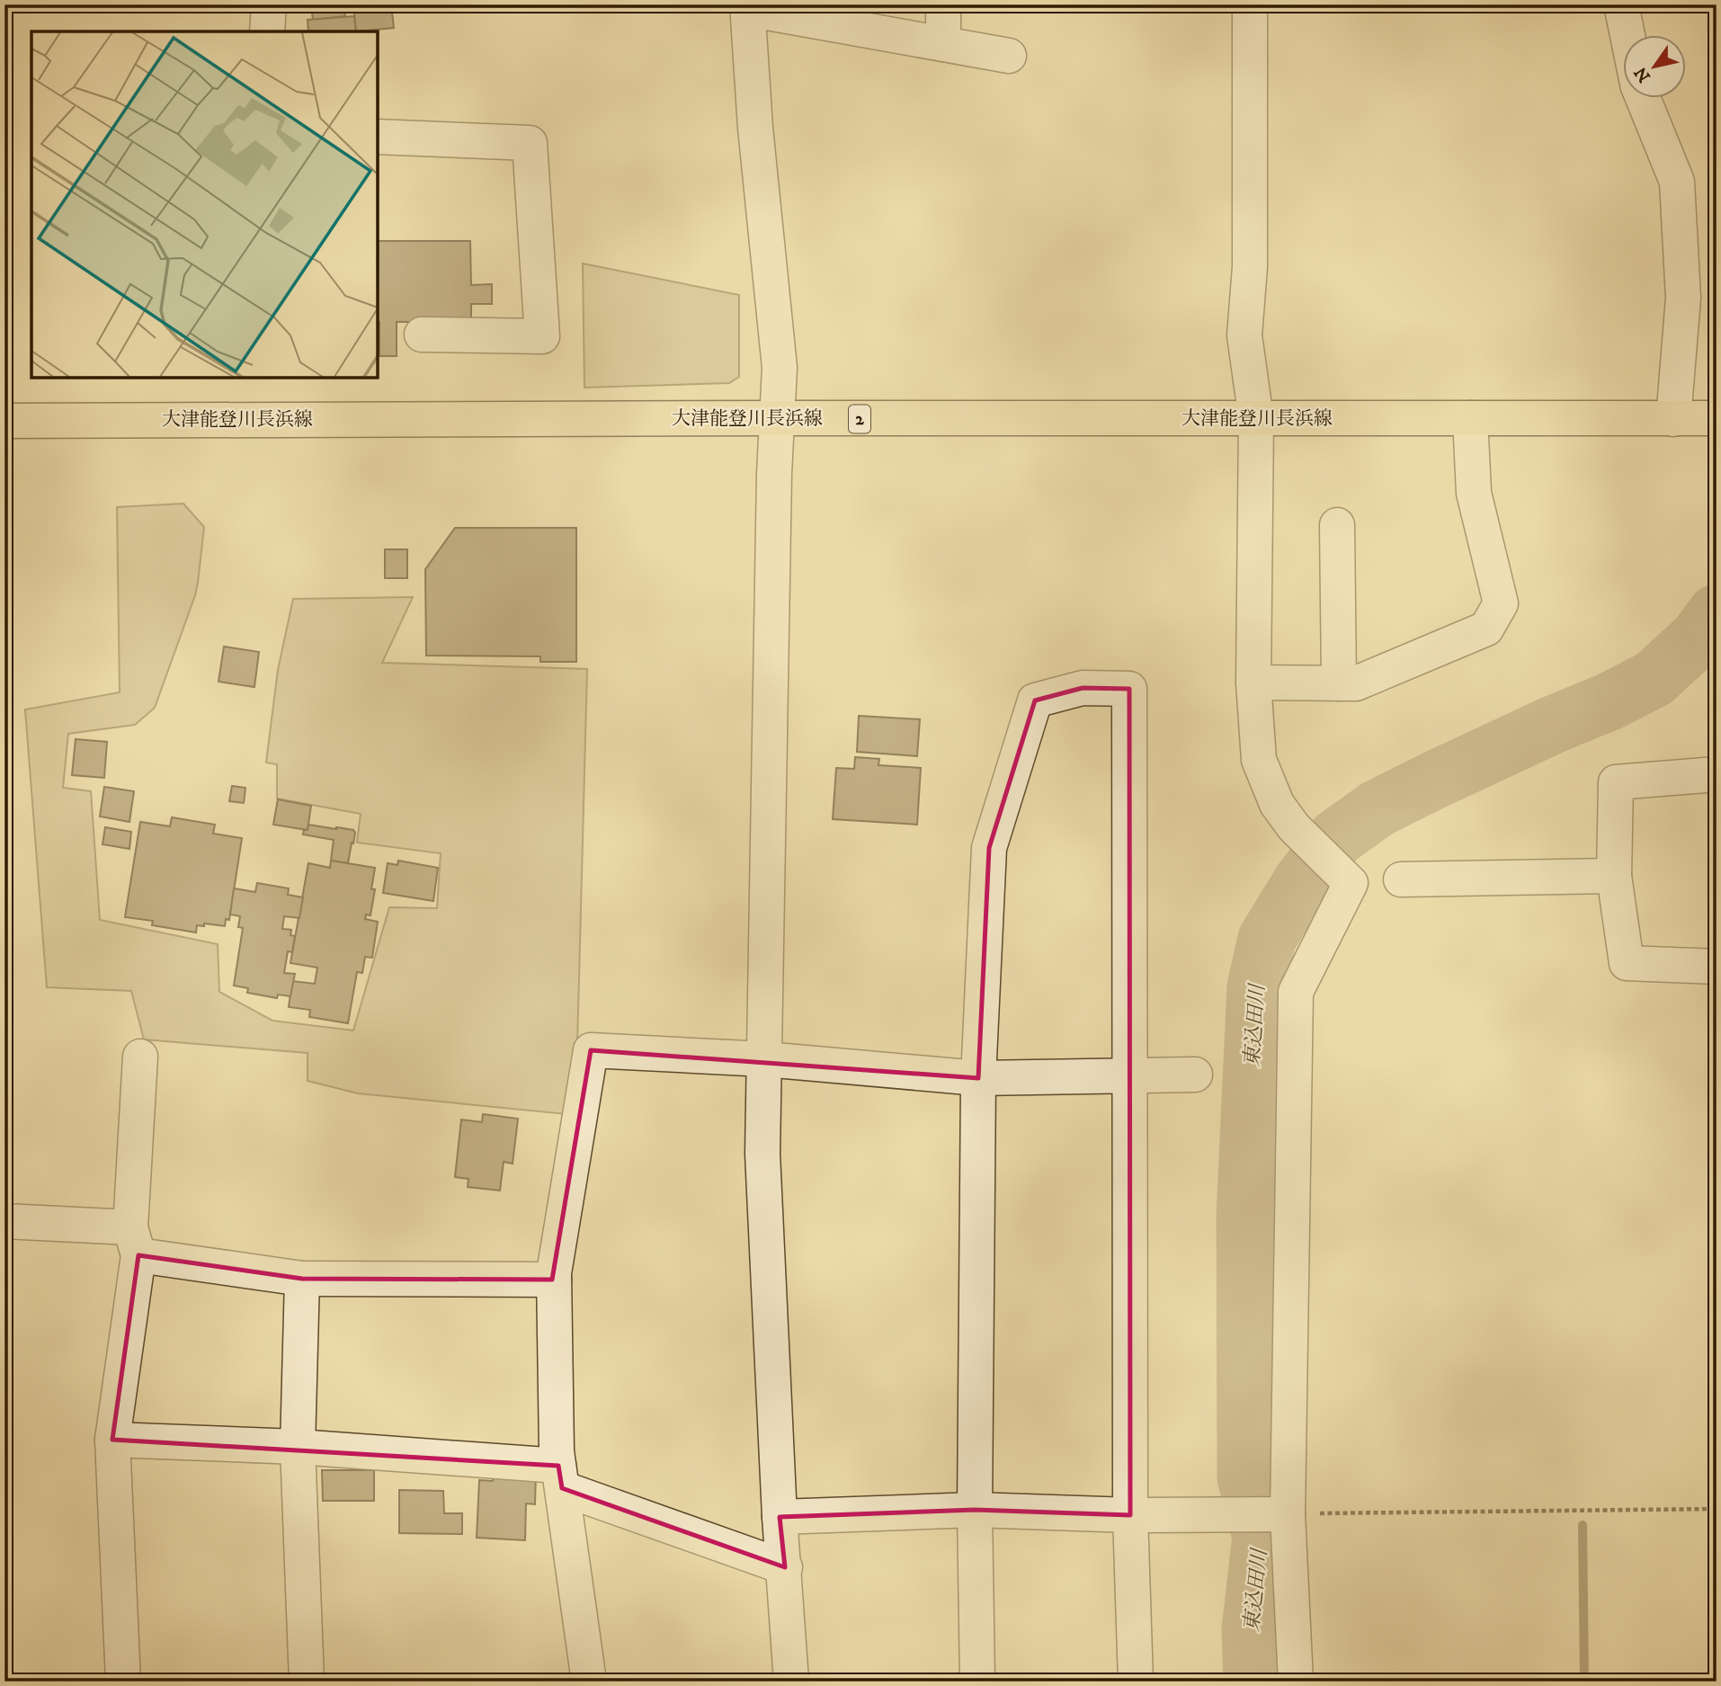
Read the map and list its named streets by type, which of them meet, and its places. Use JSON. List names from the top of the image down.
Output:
{
  "streets": {
    "main road": ["大津能登川長浜線", "2"]
  },
  "water": ["東込田川"],
  "north": "bottom left"
}
